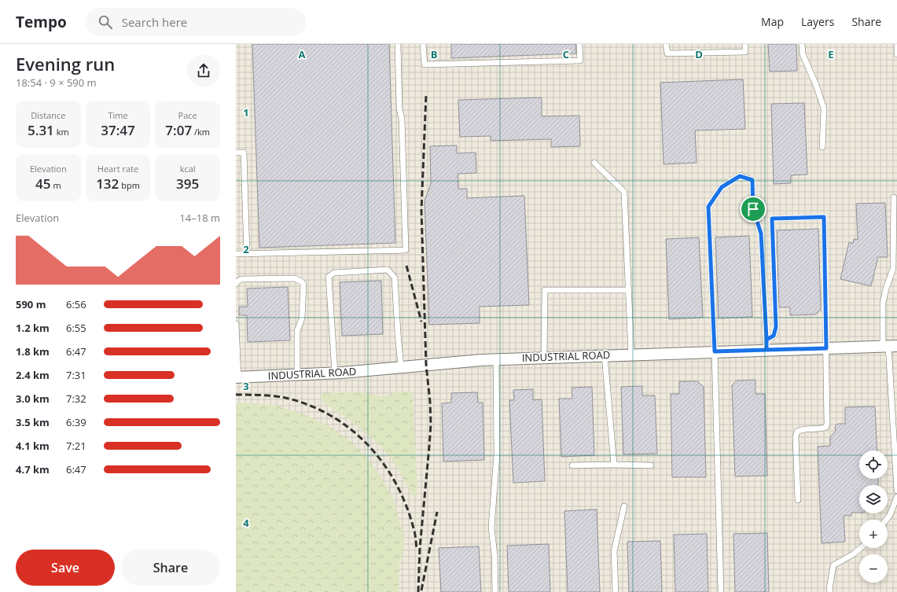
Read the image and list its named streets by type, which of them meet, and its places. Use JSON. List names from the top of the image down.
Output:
{
  "streets": {
    "street": ["INDUSTRIAL ROAD"]
  },
  "page": {
    "header": "Tempo",
    "search": "Search here",
    "nav": ["Map", "Layers", "Share"],
    "heading": ["Evening run", "18:54 · 9 × 590 m"],
    "stats": [
      ["Distance", "5.31 km"],
      ["Time", "37:47"],
      ["Pace", "7:07 /km"],
      ["Elevation", "45 m"],
      ["Heart rate", "132 bpm"],
      ["kcal", "395"]
    ],
    "chart": ["Elevation", "14–18 m"],
    "list": [
      {
        "name": "590 m",
        "note": "6:56"
      },
      {
        "name": "1.2 km",
        "note": "6:55"
      },
      {
        "name": "1.8 km",
        "note": "6:47"
      },
      {
        "name": "2.4 km",
        "note": "7:31"
      },
      {
        "name": "3.0 km",
        "note": "7:32"
      },
      {
        "name": "3.5 km",
        "note": "6:39"
      },
      {
        "name": "4.1 km",
        "note": "7:21"
      },
      {
        "name": "4.7 km",
        "note": "6:47"
      }
    ],
    "map_buttons": ["+", "−"],
    "buttons": ["Save", "Share"]
  },
  "grid": {
    "columns": [
      "A",
      "B",
      "C",
      "D",
      "E"
    ],
    "rows": [
      "1",
      "2",
      "3",
      "4"
    ]
  }
}
